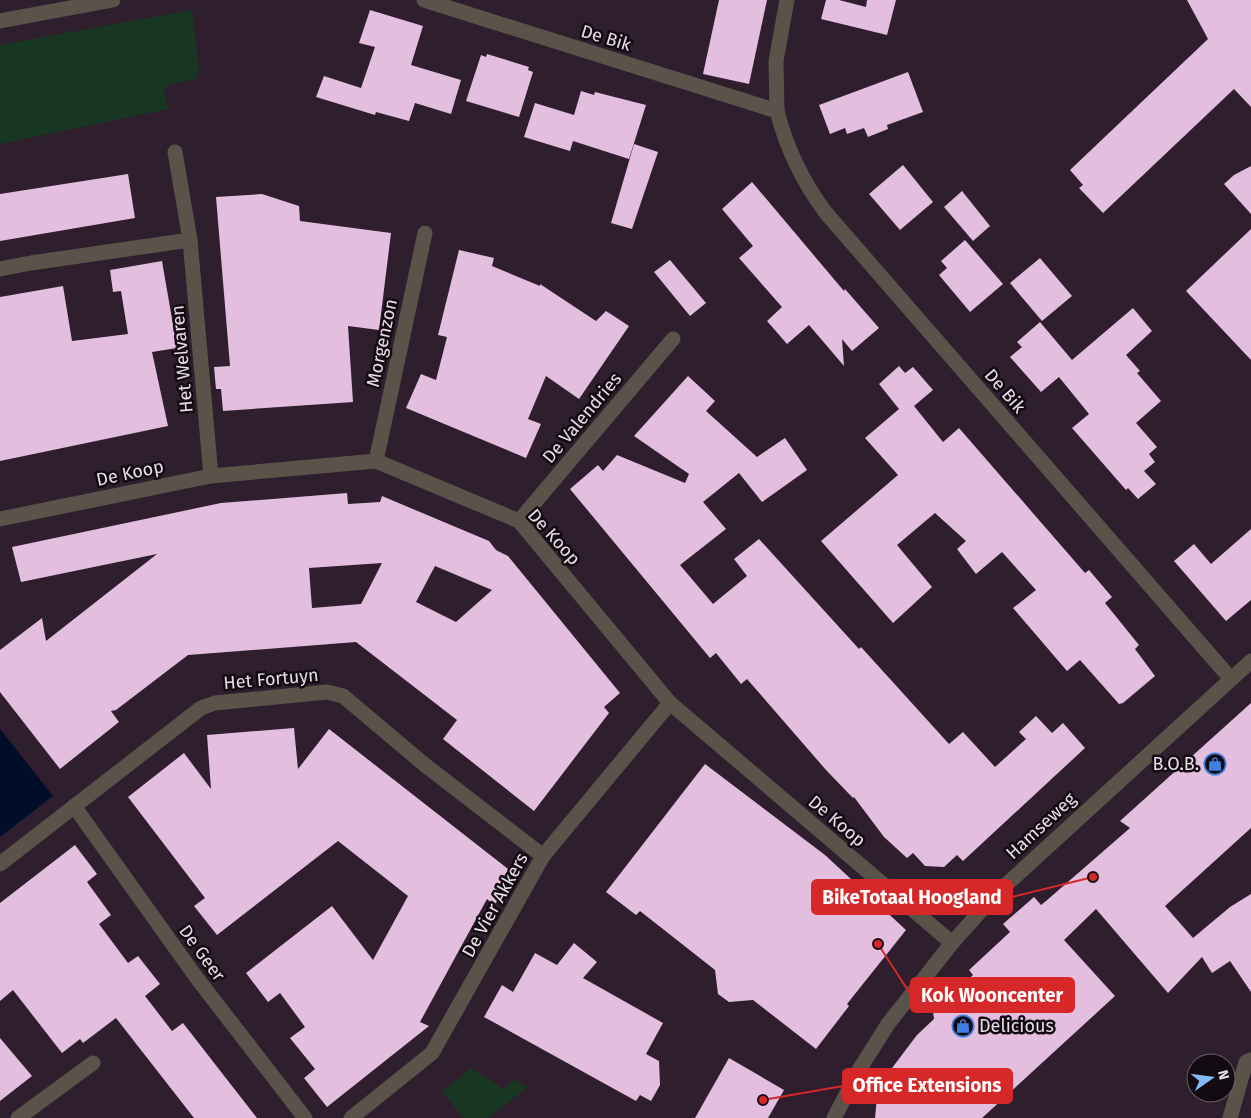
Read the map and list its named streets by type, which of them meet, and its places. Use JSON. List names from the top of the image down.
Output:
{
  "streets": {
    "street": [
      "De Bik",
      "Morgenzon",
      "Het Welvaren",
      "De Valendries",
      "De Koop",
      "Het Fortuyn",
      "Hamseweg",
      "De Vier Akkers",
      "De Geer"
    ]
  },
  "crossings": [
    ["De Bik", "Hamseweg"],
    ["Morgenzon", "De Koop"],
    ["Het Welvaren", "De Koop"],
    ["De Valendries", "De Koop"],
    ["De Koop", "Hamseweg"],
    ["De Koop", "De Vier Akkers"],
    ["Het Fortuyn", "De Vier Akkers"],
    ["Het Fortuyn", "De Geer"]
  ],
  "places": {
    "shop": ["B.O.B.", "Delicious"],
    "other": ["BikeTotaal Hoogland", "Kok Wooncenter", "Office Extensions"]
  },
  "north": "right"
}
